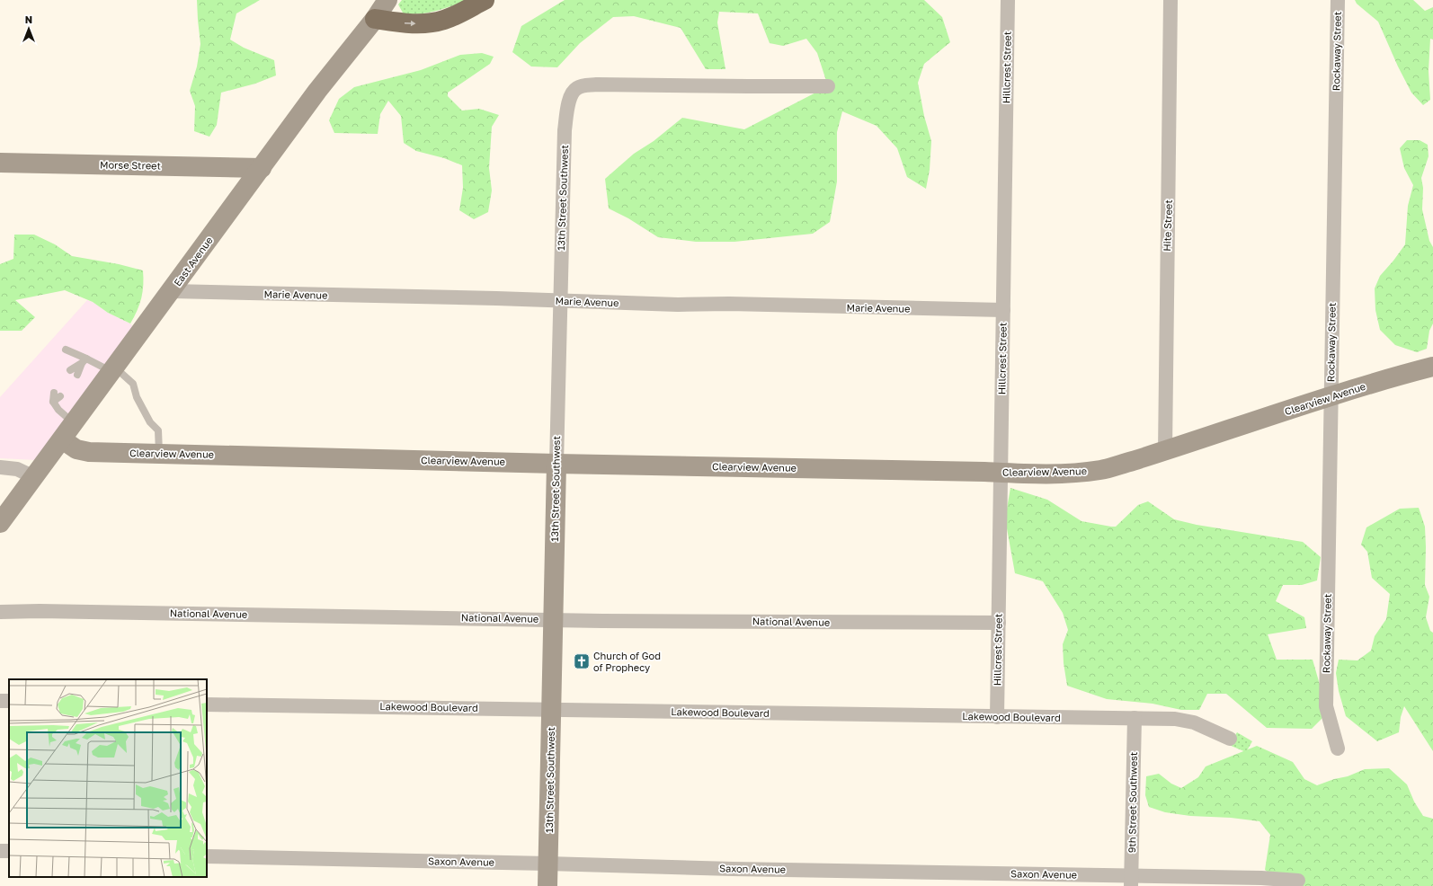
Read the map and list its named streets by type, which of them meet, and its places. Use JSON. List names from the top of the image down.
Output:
{
  "streets": {
    "street": [
      "Rockaway Street",
      "Hillcrest Street",
      "Morse Street",
      "13th Street Southwest",
      "Hite Street",
      "East Avenue",
      "Marie Avenue",
      "Clearview Avenue",
      "National Avenue",
      "Lakewood Boulevard",
      "9th Street Southwest",
      "Saxon Avenue"
    ]
  },
  "crossings": [
    ["Rockaway Street", "Clearview Avenue"],
    ["Hillcrest Street", "Marie Avenue"],
    ["Hillcrest Street", "Clearview Avenue"],
    ["Hillcrest Street", "National Avenue"],
    ["Hillcrest Street", "Lakewood Boulevard"],
    ["Morse Street", "East Avenue"],
    ["13th Street Southwest", "Marie Avenue"],
    ["13th Street Southwest", "Clearview Avenue"],
    ["13th Street Southwest", "National Avenue"],
    ["13th Street Southwest", "Lakewood Boulevard"],
    ["13th Street Southwest", "Saxon Avenue"],
    ["Hite Street", "Clearview Avenue"],
    ["East Avenue", "Marie Avenue"],
    ["East Avenue", "Clearview Avenue"],
    ["Lakewood Boulevard", "9th Street Southwest"],
    ["9th Street Southwest", "Saxon Avenue"]
  ],
  "places": {
    "church": ["Church of God of Prophecy"]
  },
  "north": "top"
}
